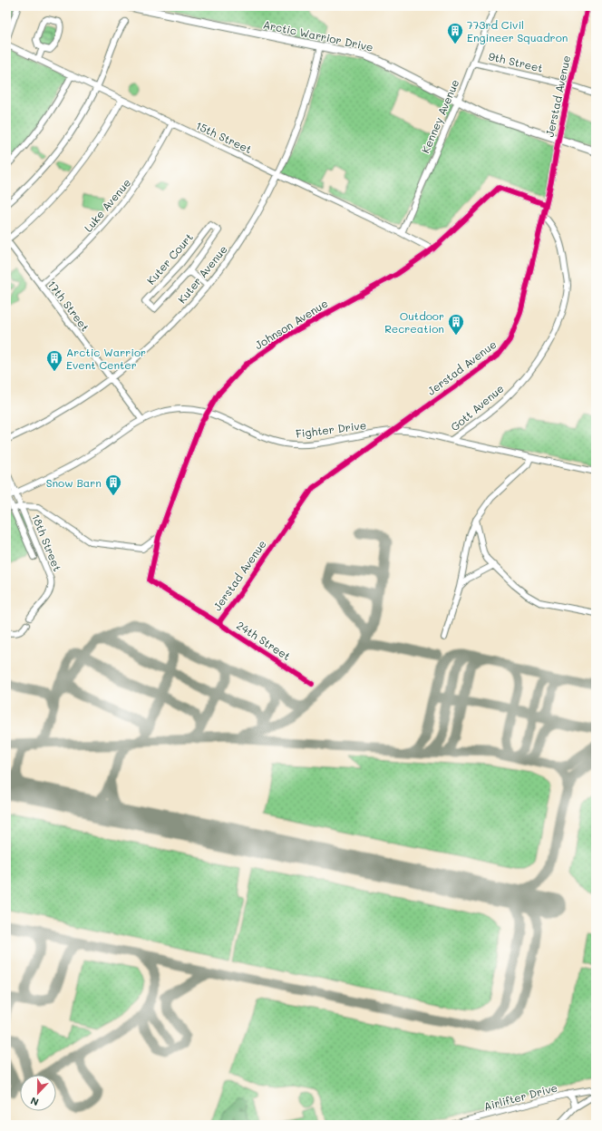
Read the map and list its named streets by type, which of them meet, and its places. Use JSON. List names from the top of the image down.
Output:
{
  "streets": {
    "main road": ["Arctic Warrior Drive"],
    "street": [
      "9th Street",
      "Jerstad Avenue",
      "Kenney Avenue",
      "15th Street",
      "Luke Avenue",
      "Kuter Court",
      "Kuter Avenue",
      "17th Street",
      "Johnson Avenue",
      "Gott Avenue",
      "Fighter Drive",
      "18th Street",
      "24th Street",
      "Airlifter Drive"
    ]
  },
  "crossings": [
    ["Arctic Warrior Drive", "Jerstad Avenue"],
    ["Arctic Warrior Drive", "Kenney Avenue"],
    ["Arctic Warrior Drive", "Kuter Avenue"],
    ["9th Street", "Jerstad Avenue"],
    ["9th Street", "Kenney Avenue"],
    ["Jerstad Avenue", "Johnson Avenue"],
    ["Jerstad Avenue", "Gott Avenue"],
    ["Jerstad Avenue", "Fighter Drive"],
    ["Jerstad Avenue", "24th Street"],
    ["Kenney Avenue", "15th Street"],
    ["15th Street", "Luke Avenue"],
    ["15th Street", "Kuter Avenue"],
    ["15th Street", "Johnson Avenue"],
    ["Luke Avenue", "17th Street"],
    ["Kuter Avenue", "17th Street"],
    ["17th Street", "Fighter Drive"],
    ["Johnson Avenue", "Fighter Drive"],
    ["Johnson Avenue", "24th Street"],
    ["Gott Avenue", "Fighter Drive"],
    ["Fighter Drive", "18th Street"]
  ],
  "places": {
    "building": [
      "773rd Civil Engineer Squadron",
      "Outdoor Recreation",
      "Arctic Warrior Event Center",
      "Snow Barn"
    ]
  },
  "north": "bottom"
}
